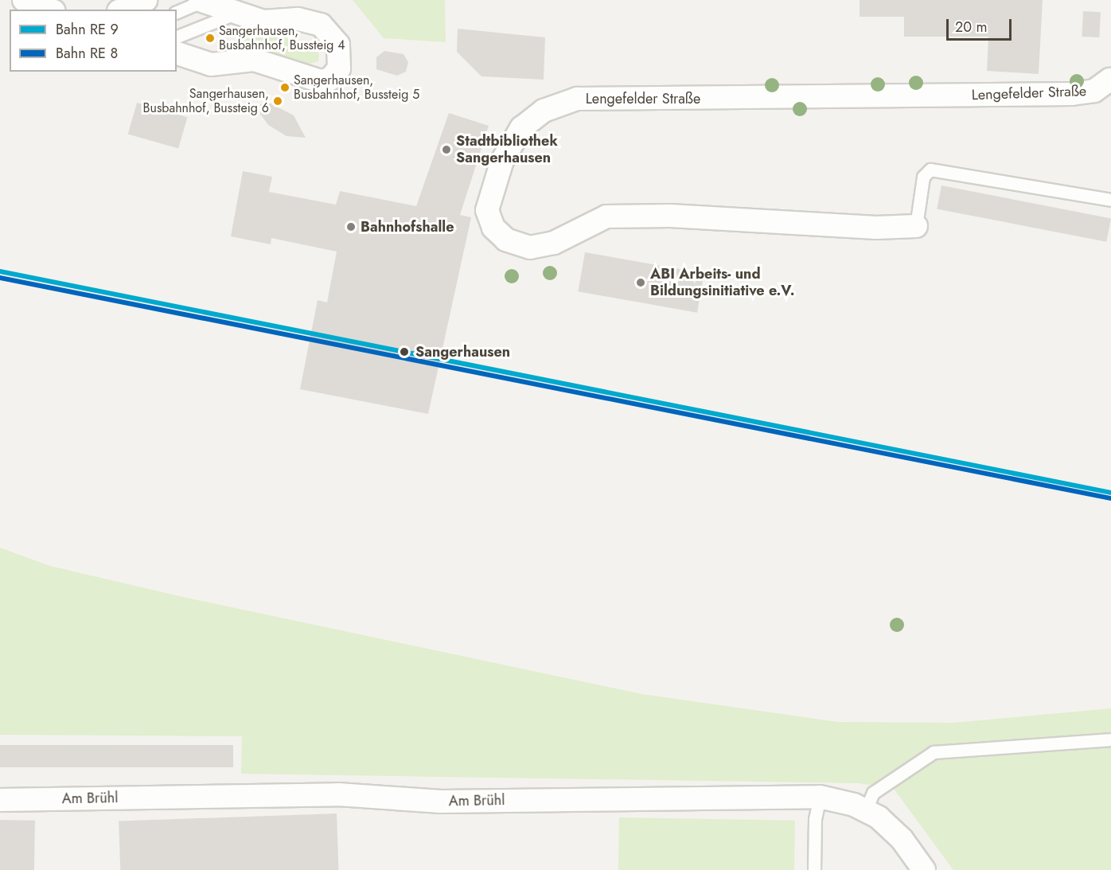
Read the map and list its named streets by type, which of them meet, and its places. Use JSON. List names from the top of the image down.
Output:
{
  "streets": {
    "street": ["Lengefelder Straße", "Am Brühl"]
  },
  "places": [
    "Sangerhausen, Busbahnhof, Bussteig 4",
    "Sangerhausen, Busbahnhof, Bussteig 5",
    "Sangerhausen, Busbahnhof, Bussteig 6",
    "Stadtbibliothek Sangerhausen",
    "Bahnhofshalle",
    "ABI Arbeits- und Bildungsinitiative e.V.",
    "Sangerhausen"
  ],
  "legend": ["Bahn RE 9", "Bahn RE 8"],
  "scale_bar": "20 m"
}
